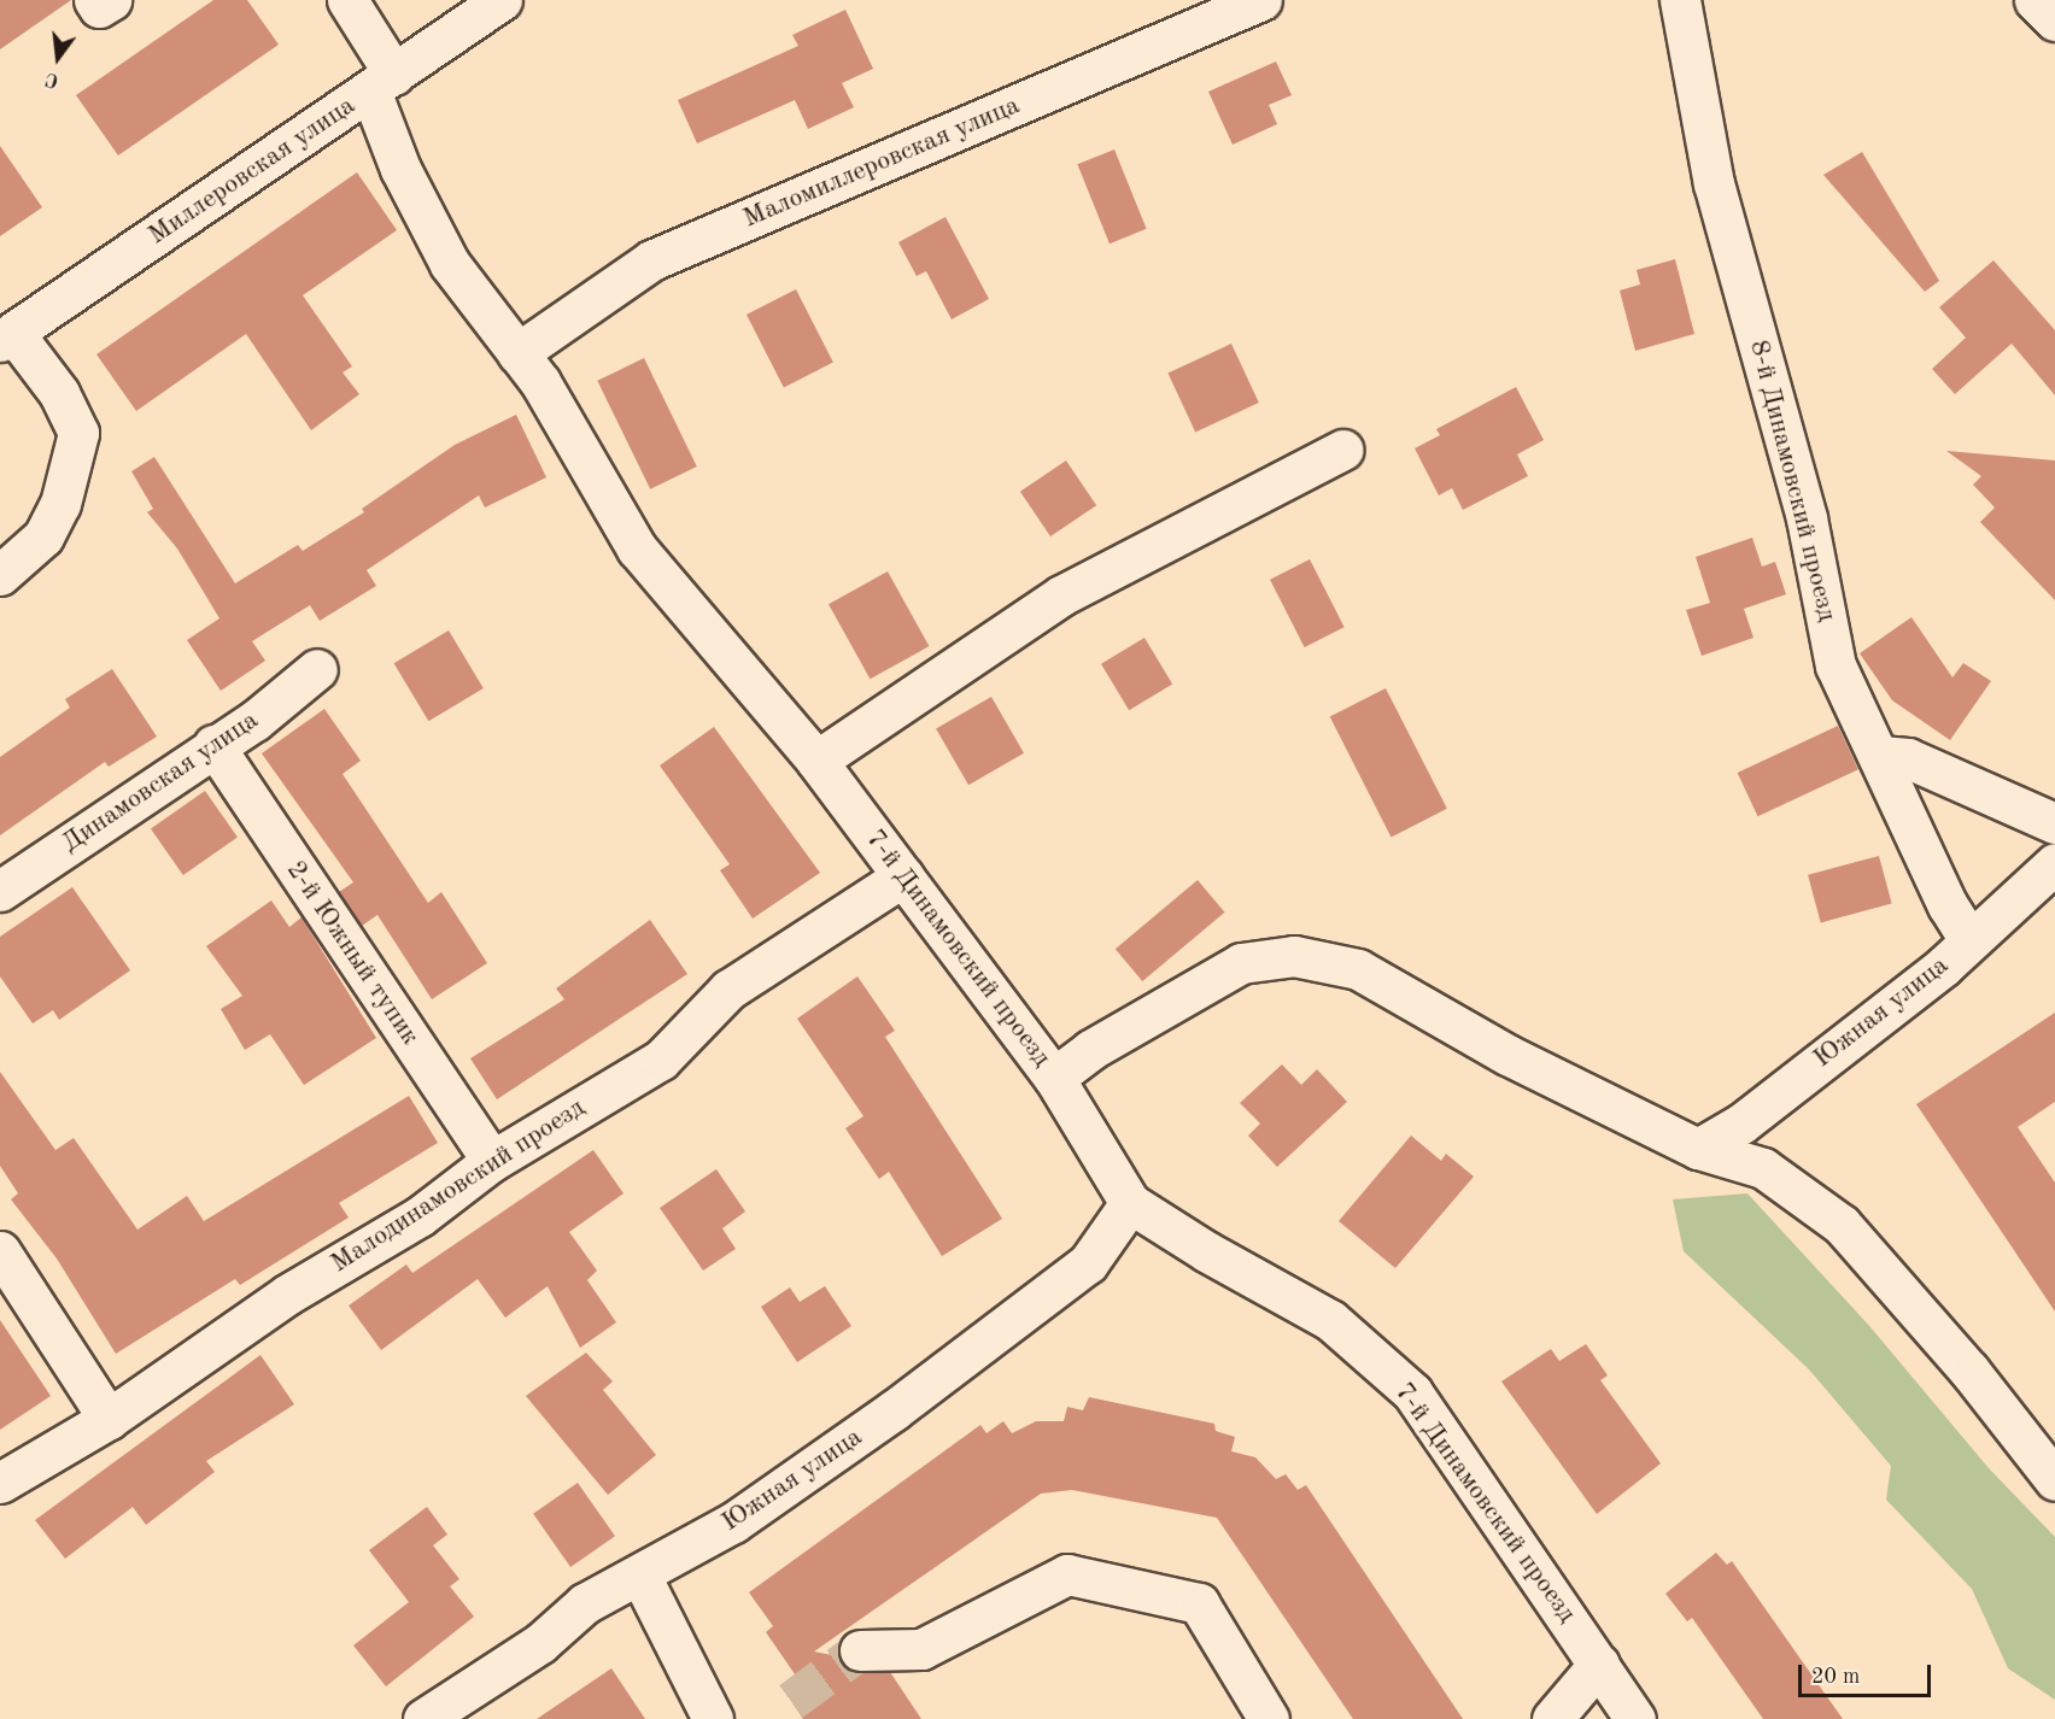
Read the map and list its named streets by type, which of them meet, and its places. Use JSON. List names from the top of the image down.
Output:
{
  "streets": {
    "street": [
      "Маломиллеровская улица",
      "Миллеровская улица",
      "8-й Динамовский проезд",
      "Динамовская улица",
      "7-й Динамовский проезд",
      "2-й Южный тупик",
      "Южная улица",
      "Малодинамовский проезд"
    ]
  },
  "crossings": [
    ["Маломиллеровская улица", "7-й Динамовский проезд"],
    ["Миллеровская улица", "7-й Динамовский проезд"],
    ["8-й Динамовский проезд", "Южная улица"],
    ["Динамовская улица", "2-й Южный тупик"],
    ["7-й Динамовский проезд", "Южная улица"],
    ["7-й Динамовский проезд", "Малодинамовский проезд"],
    ["2-й Южный тупик", "Малодинамовский проезд"]
  ],
  "scale_bar": "20 m",
  "north": "bottom"
}
